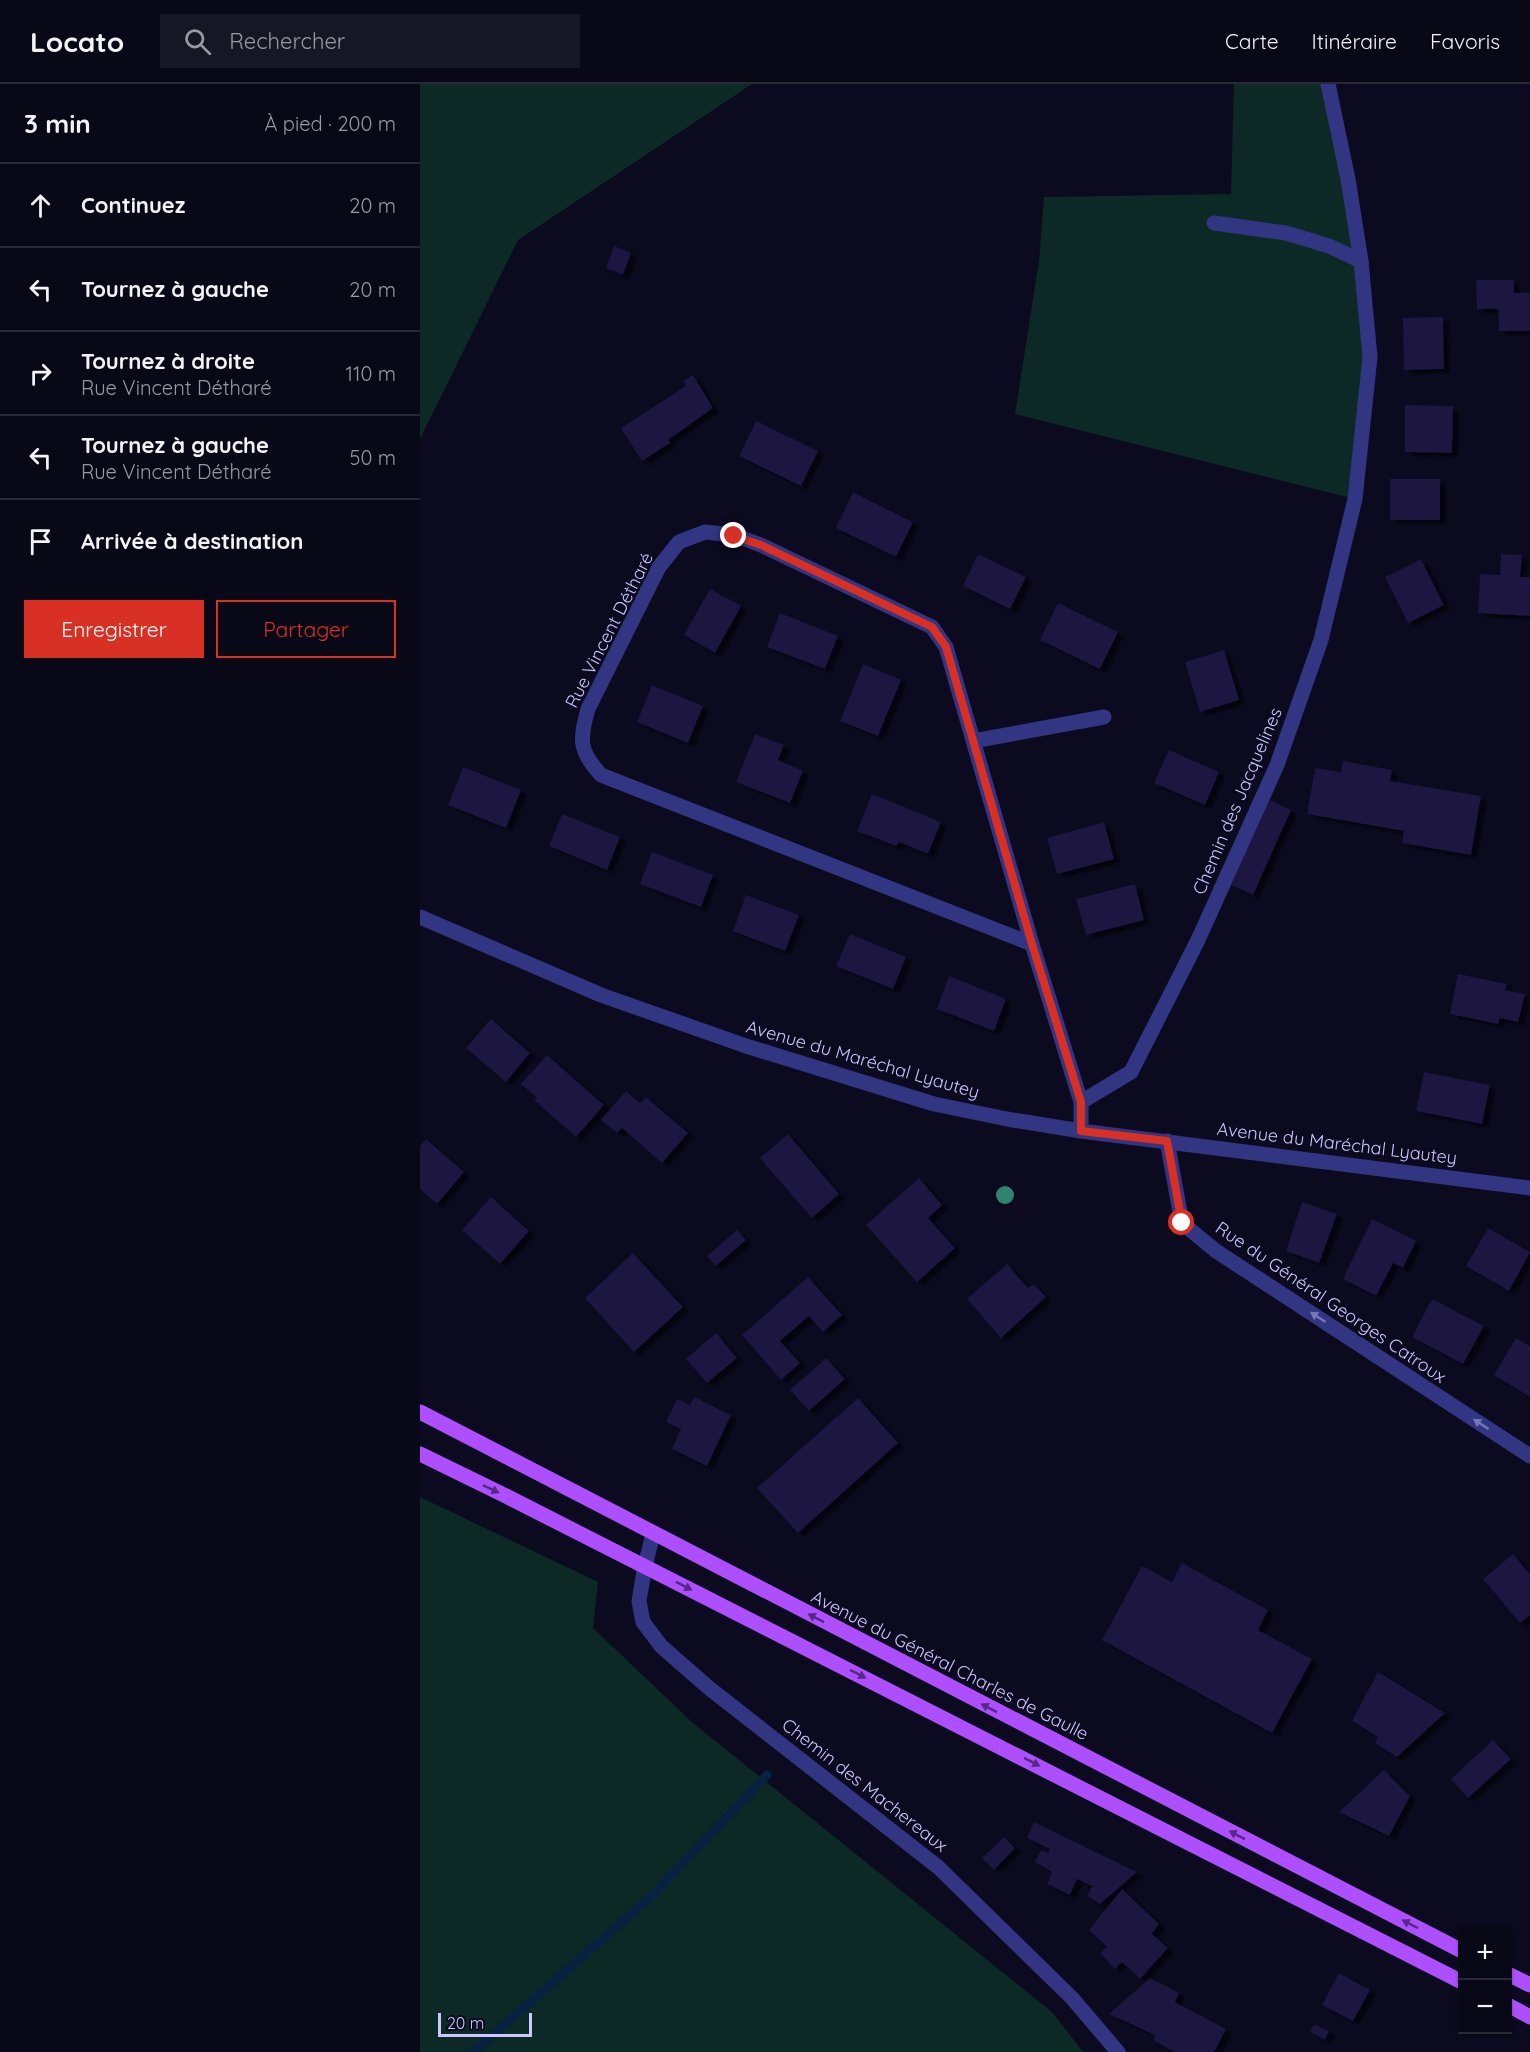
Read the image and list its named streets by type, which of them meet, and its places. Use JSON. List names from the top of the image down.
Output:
{
  "streets": {
    "main road": ["Avenue du Général Charles de Gaulle"],
    "street": [
      "Rue Vincent Détharé",
      "Chemin des Jacquelines",
      "Avenue du Maréchal Lyautey",
      "Rue du Général Georges Catroux",
      "Chemin des Machereaux"
    ]
  },
  "crossings": [
    ["Rue Vincent Détharé", "Chemin des Jacquelines"],
    ["Rue Vincent Détharé", "Avenue du Maréchal Lyautey"],
    ["Avenue du Maréchal Lyautey", "Rue du Général Georges Catroux"],
    ["Avenue du Général Charles de Gaulle", "Chemin des Machereaux"]
  ],
  "one_way": ["Rue du Général Georges Catroux"],
  "scale_bar": "20 m",
  "page": {
    "header": "Locato",
    "search": "Rechercher",
    "nav": ["Carte", "Itinéraire", "Favoris"],
    "heading": ["3 min", "À pied · 200 m"],
    "list": [
      ["Continuez", "20 m"],
      ["Tournez à gauche", "20 m"],
      ["Tournez à droite", "Rue Vincent Détharé", "110 m"],
      ["Tournez à gauche", "Rue Vincent Détharé", "50 m"],
      "Arrivée à destination"
    ],
    "buttons": ["Enregistrer", "Partager"],
    "map_buttons": ["+", "−"],
    "scale": "20 m"
  }
}
